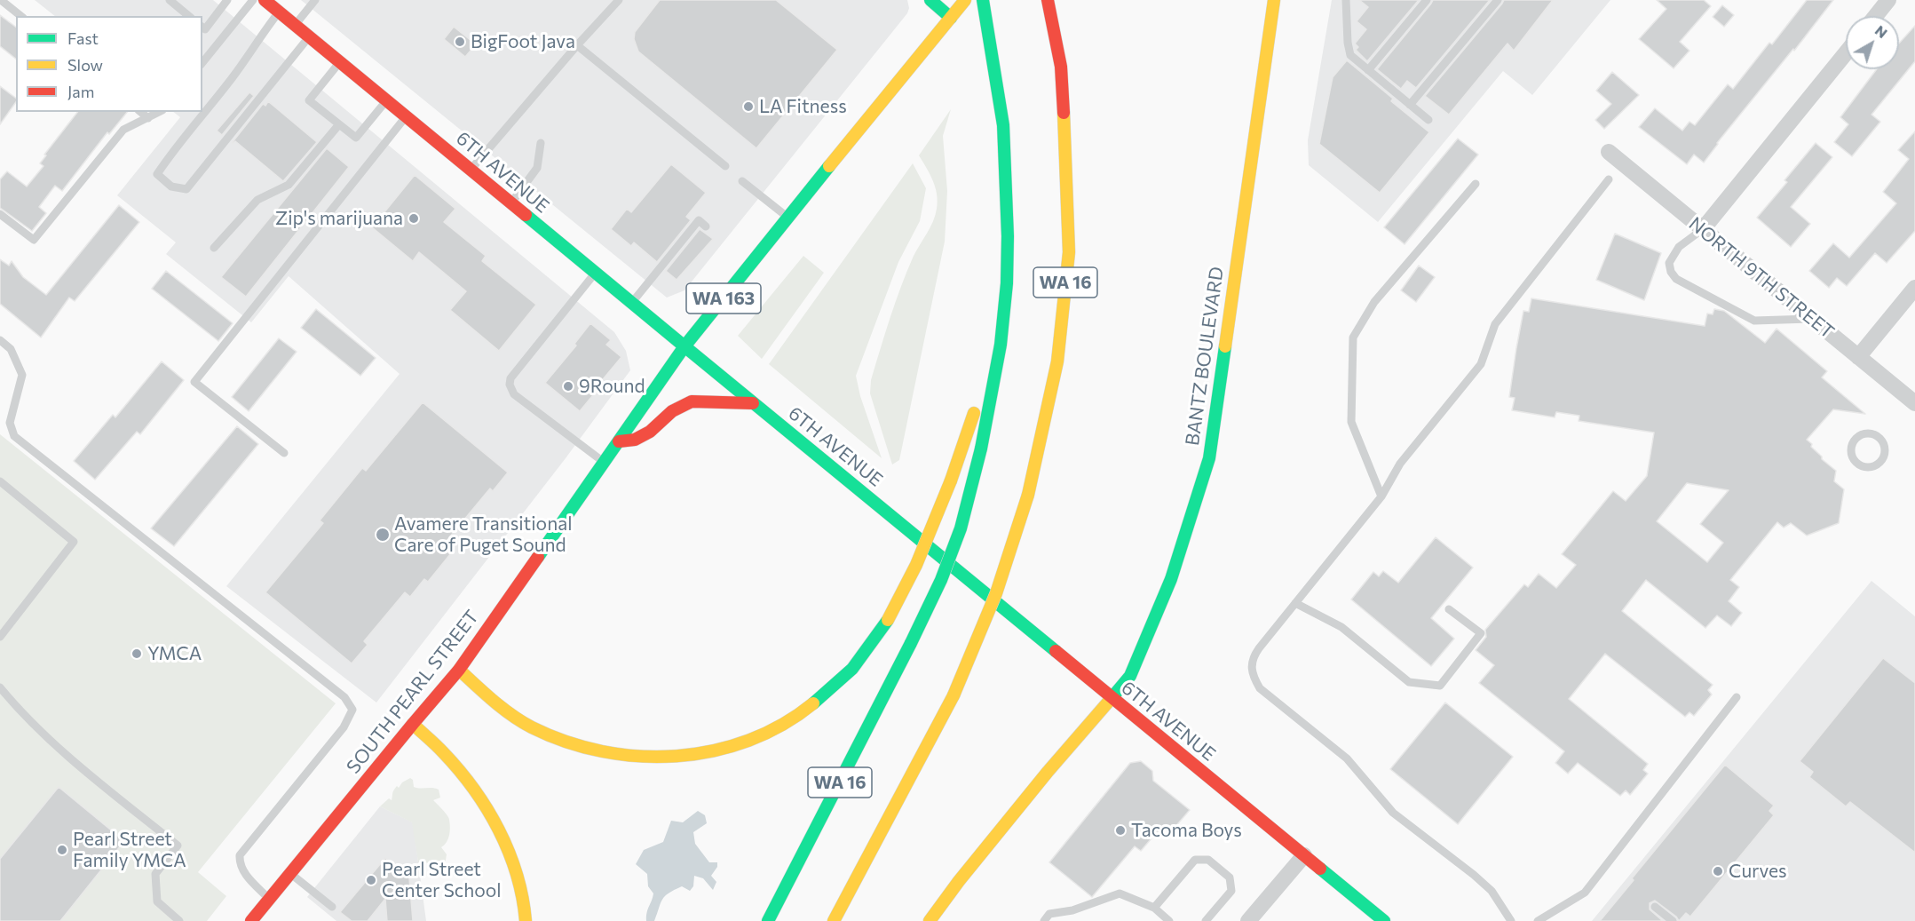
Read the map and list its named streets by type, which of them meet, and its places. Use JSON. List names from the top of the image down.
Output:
{
  "streets": {
    "main road": [
      "6TH AVENUE",
      "WA 16",
      "WA 163",
      "BANTZ BOULEVARD",
      "SOUTH PEARL STREET"
    ],
    "street": ["NORTH 9TH STREET"]
  },
  "crossings": [
    ["6TH AVENUE", "WA 163"],
    ["6TH AVENUE", "BANTZ BOULEVARD"],
    ["6TH AVENUE", "SOUTH PEARL STREET"],
    ["WA 163", "SOUTH PEARL STREET"]
  ],
  "places": [
    "BigFoot Java",
    "LA Fitness",
    "Zip's marijuana",
    "9Round",
    "Avamere Transitional Care of Puget Sound",
    "YMCA",
    "Tacoma Boys",
    "Pearl Street Family YMCA",
    "Curves",
    "Pearl Street Center School"
  ],
  "legend": ["Fast", "Slow", "Jam"],
  "north": "top right"
}
